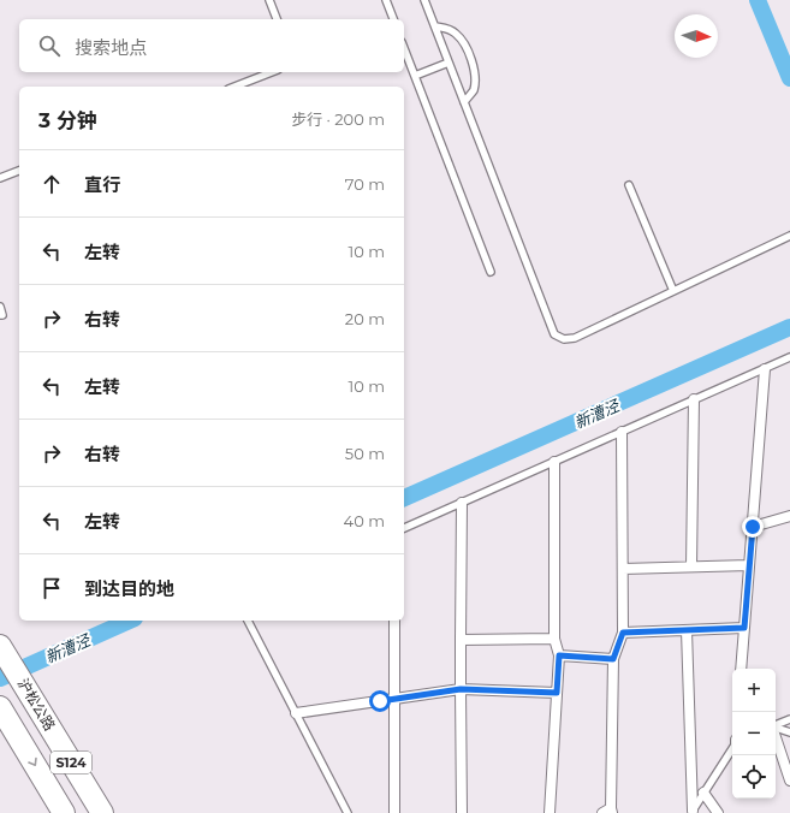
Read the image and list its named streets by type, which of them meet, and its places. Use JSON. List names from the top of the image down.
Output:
{
  "streets": {
    "main road": ["沪松公路", "S124"]
  },
  "water": ["新漕泾"],
  "north": "right",
  "page": {
    "search": "搜索地点",
    "heading": ["3 分钟", "步行 · 200 m"],
    "list": [
      ["直行", "70 m"],
      ["左转", "10 m"],
      ["右转", "20 m"],
      ["左转", "10 m"],
      ["右转", "50 m"],
      ["左转", "40 m"],
      "到达目的地"
    ],
    "map_buttons": ["+", "−"]
  }
}
